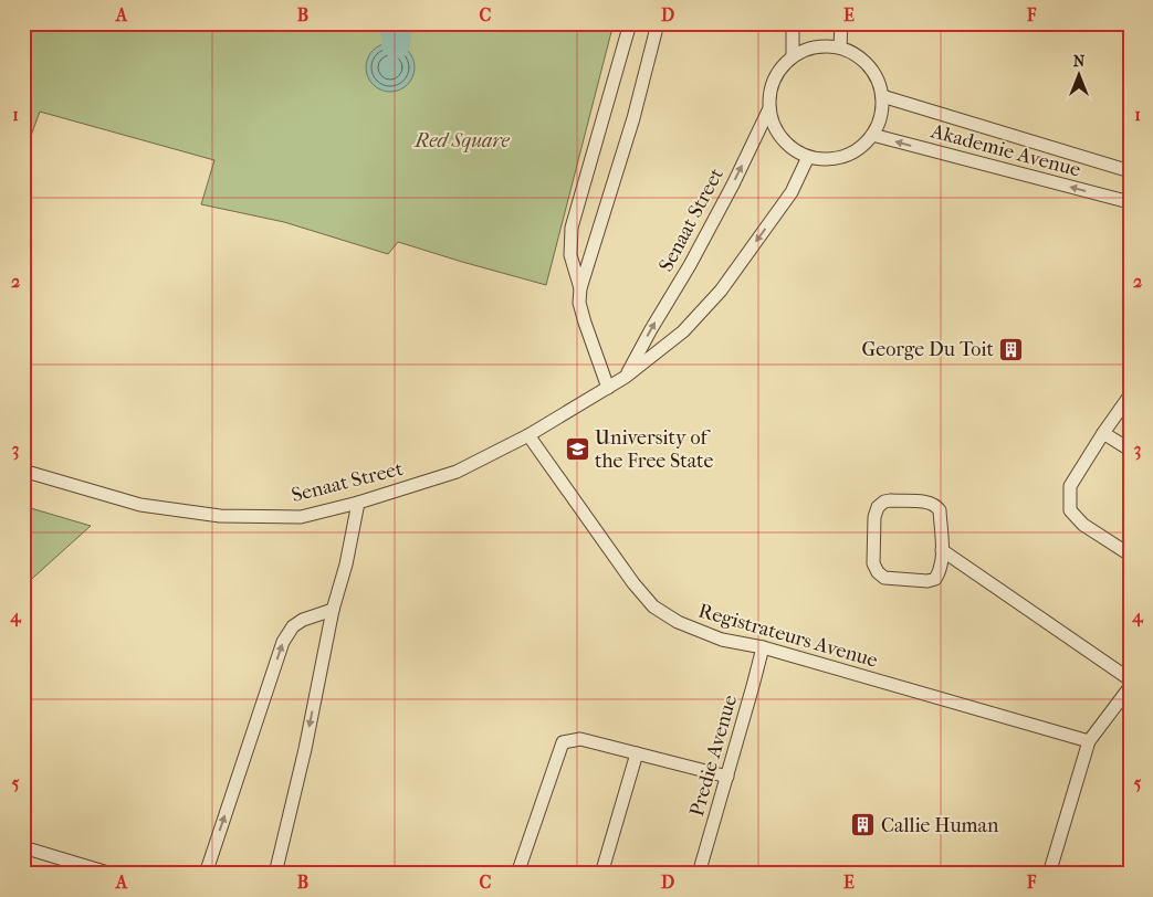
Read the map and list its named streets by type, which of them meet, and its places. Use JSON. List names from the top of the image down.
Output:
{
  "streets": {
    "lane": [
      "Akademie Avenue",
      "Senaat Street",
      "Registrateurs Avenue",
      "Predie Avenue"
    ]
  },
  "crossings": [
    ["Akademie Avenue", "Senaat Street"],
    ["Senaat Street", "Registrateurs Avenue"],
    ["Registrateurs Avenue", "Predie Avenue"]
  ],
  "parks": ["Red Square"],
  "places": {
    "building": ["George Du Toit", "Callie Human"],
    "school or university": ["University of the Free State"]
  },
  "north": "top",
  "grid": {
    "columns": [
      "A",
      "B",
      "C",
      "D",
      "E",
      "F"
    ],
    "rows": [
      "1",
      "2",
      "3",
      "4",
      "5"
    ]
  }
}
